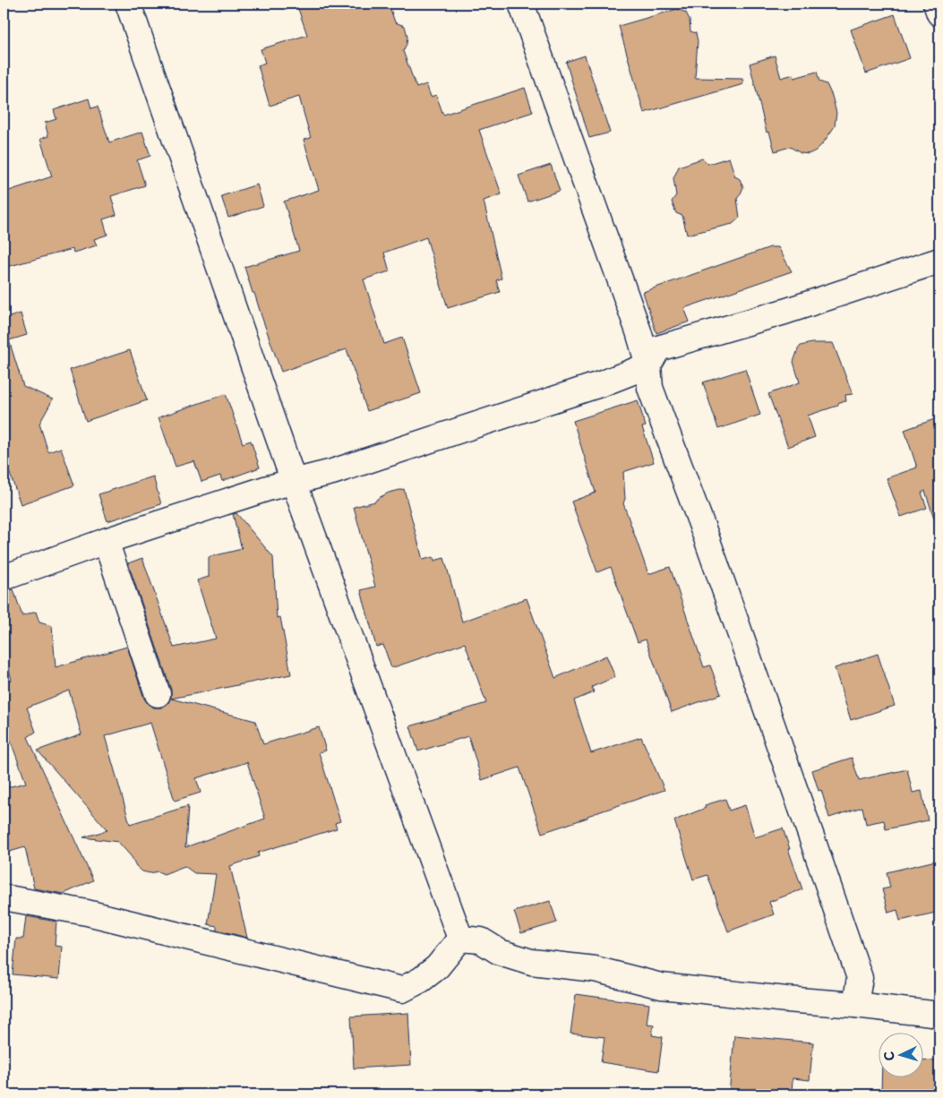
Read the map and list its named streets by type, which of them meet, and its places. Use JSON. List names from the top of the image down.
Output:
{
  "north": "left"
}
